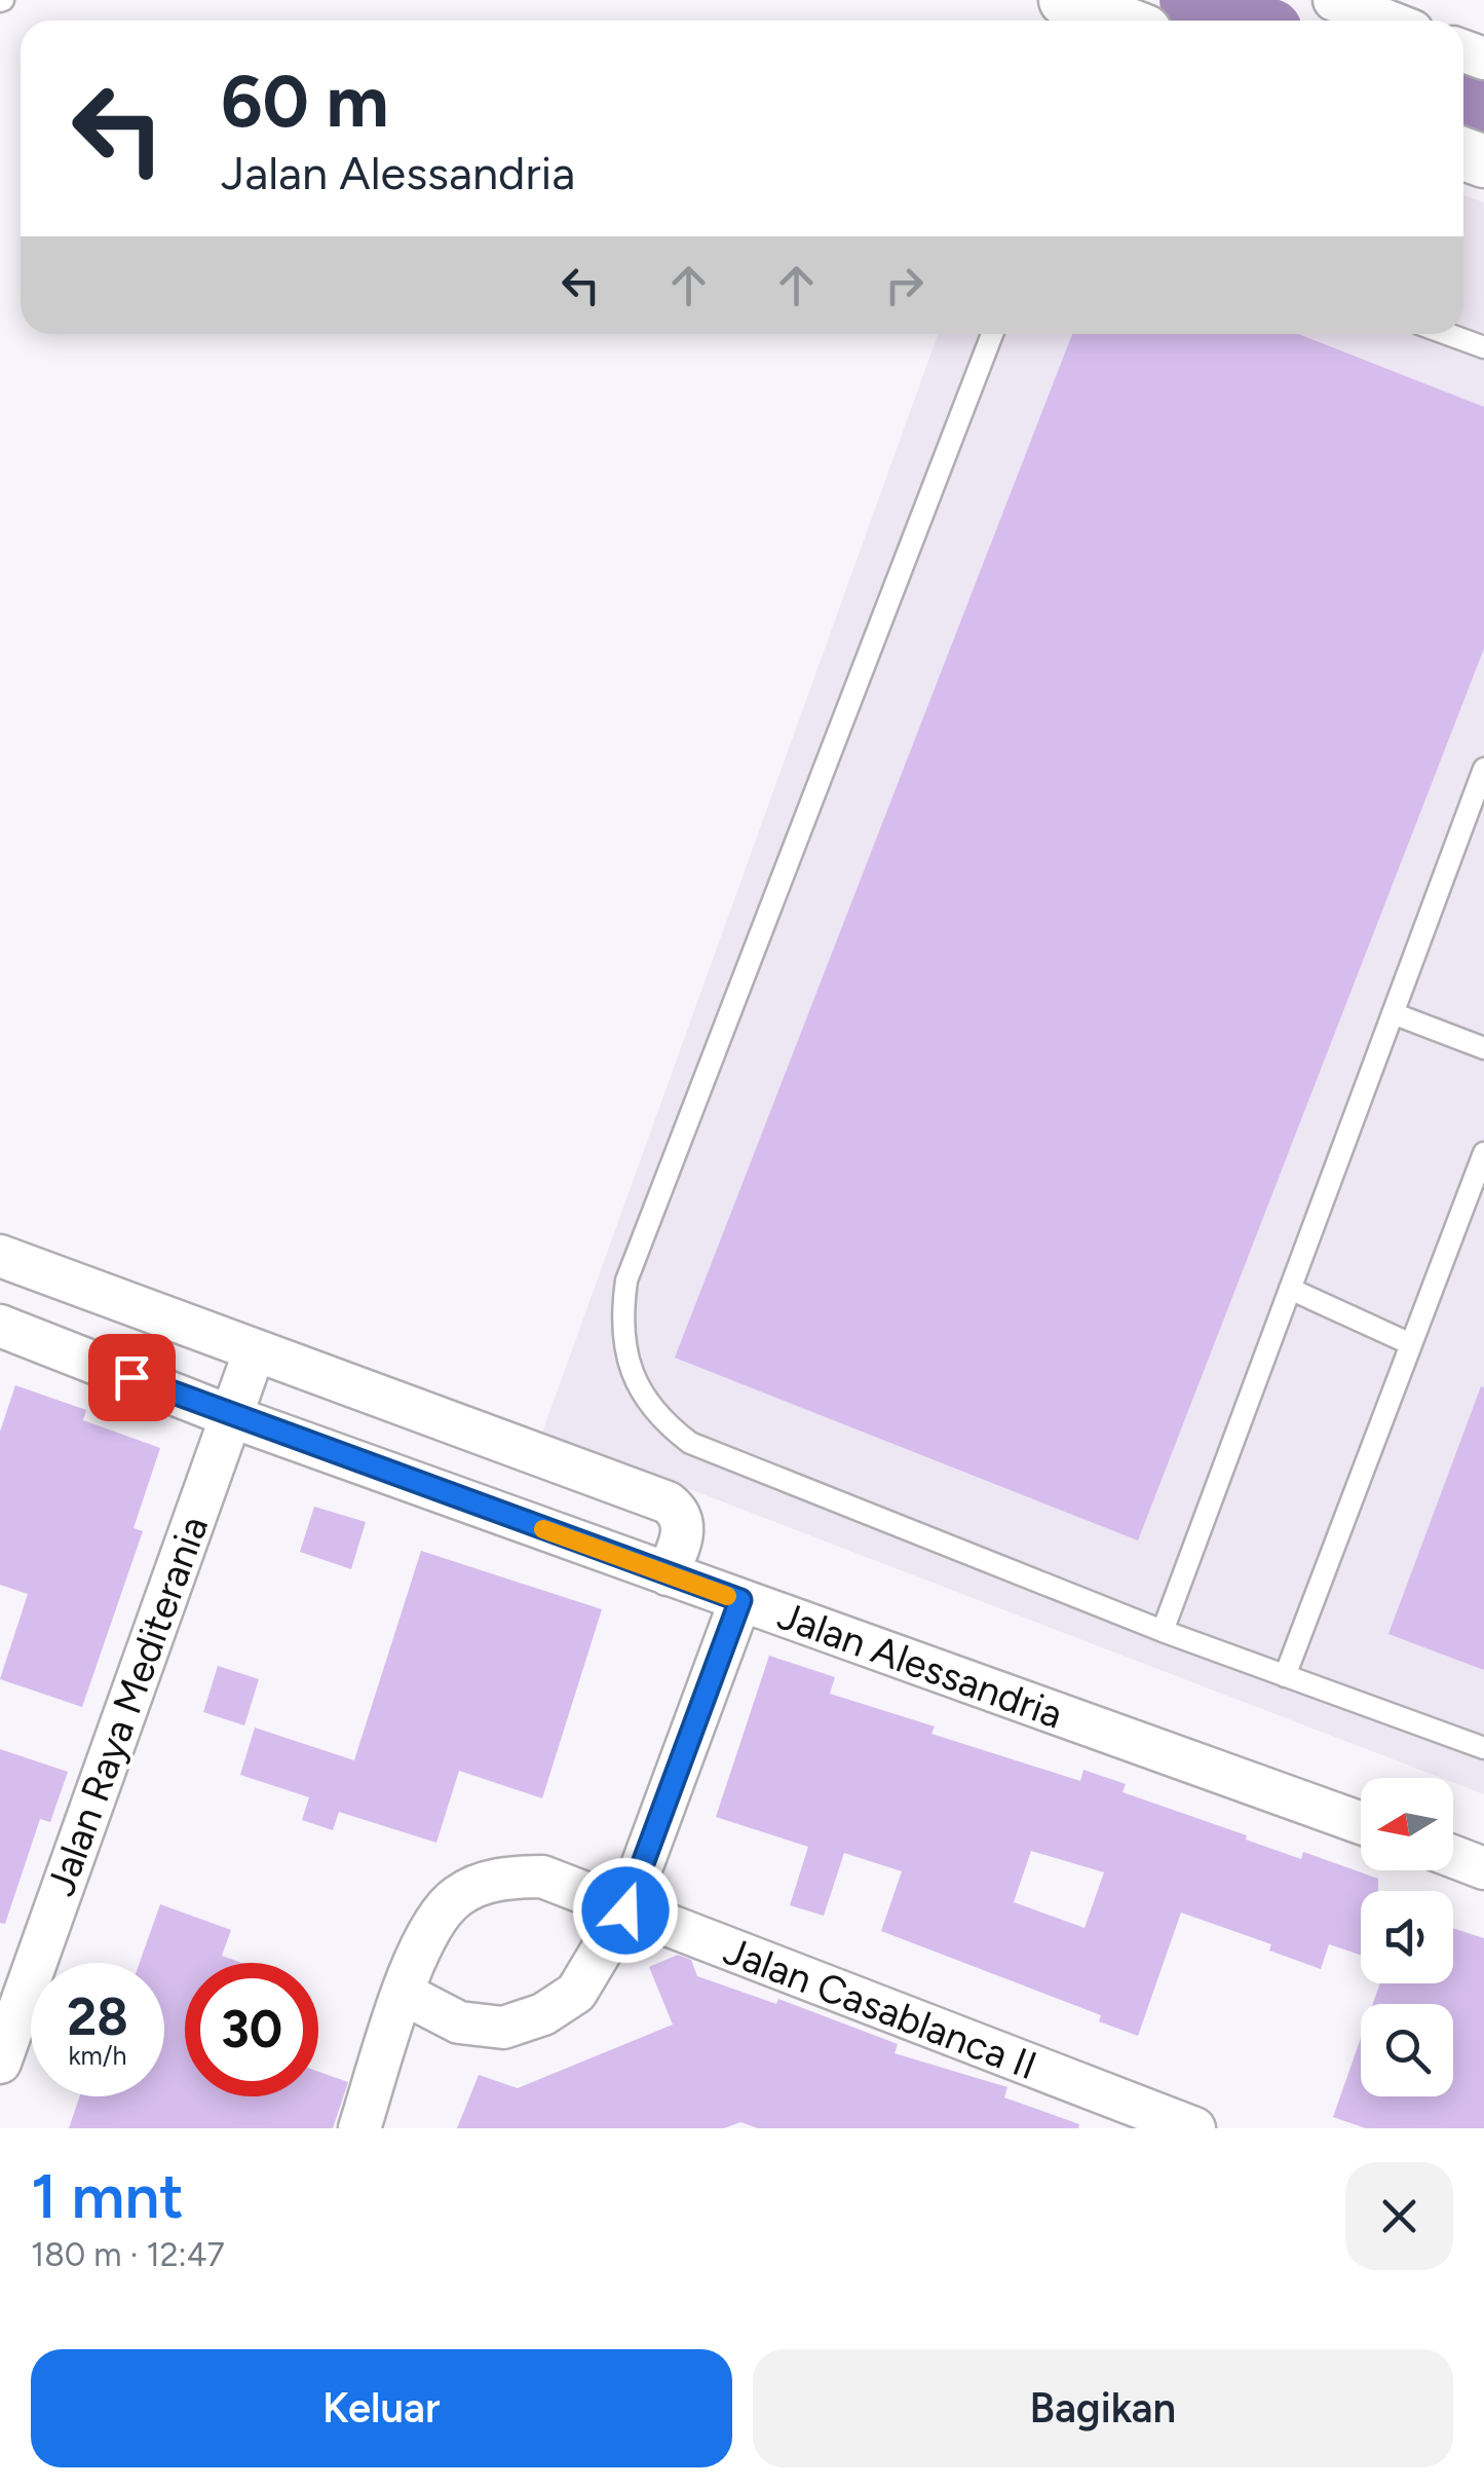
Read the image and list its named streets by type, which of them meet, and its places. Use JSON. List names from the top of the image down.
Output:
{
  "streets": {
    "street": ["Jalan Alessandria", "Jalan Raya Mediterania", "Jalan Casablanca II"]
  },
  "crossings": [
    ["Jalan Alessandria", "Jalan Raya Mediterania"]
  ],
  "north": "left",
  "page": {
    "turn": ["60 m", "Jalan Alessandria"],
    "speed": "28 km/h",
    "limit": "30",
    "heading": ["1 mnt", "180 m · 12:47"],
    "buttons": ["Keluar", "Bagikan"]
  }
}
